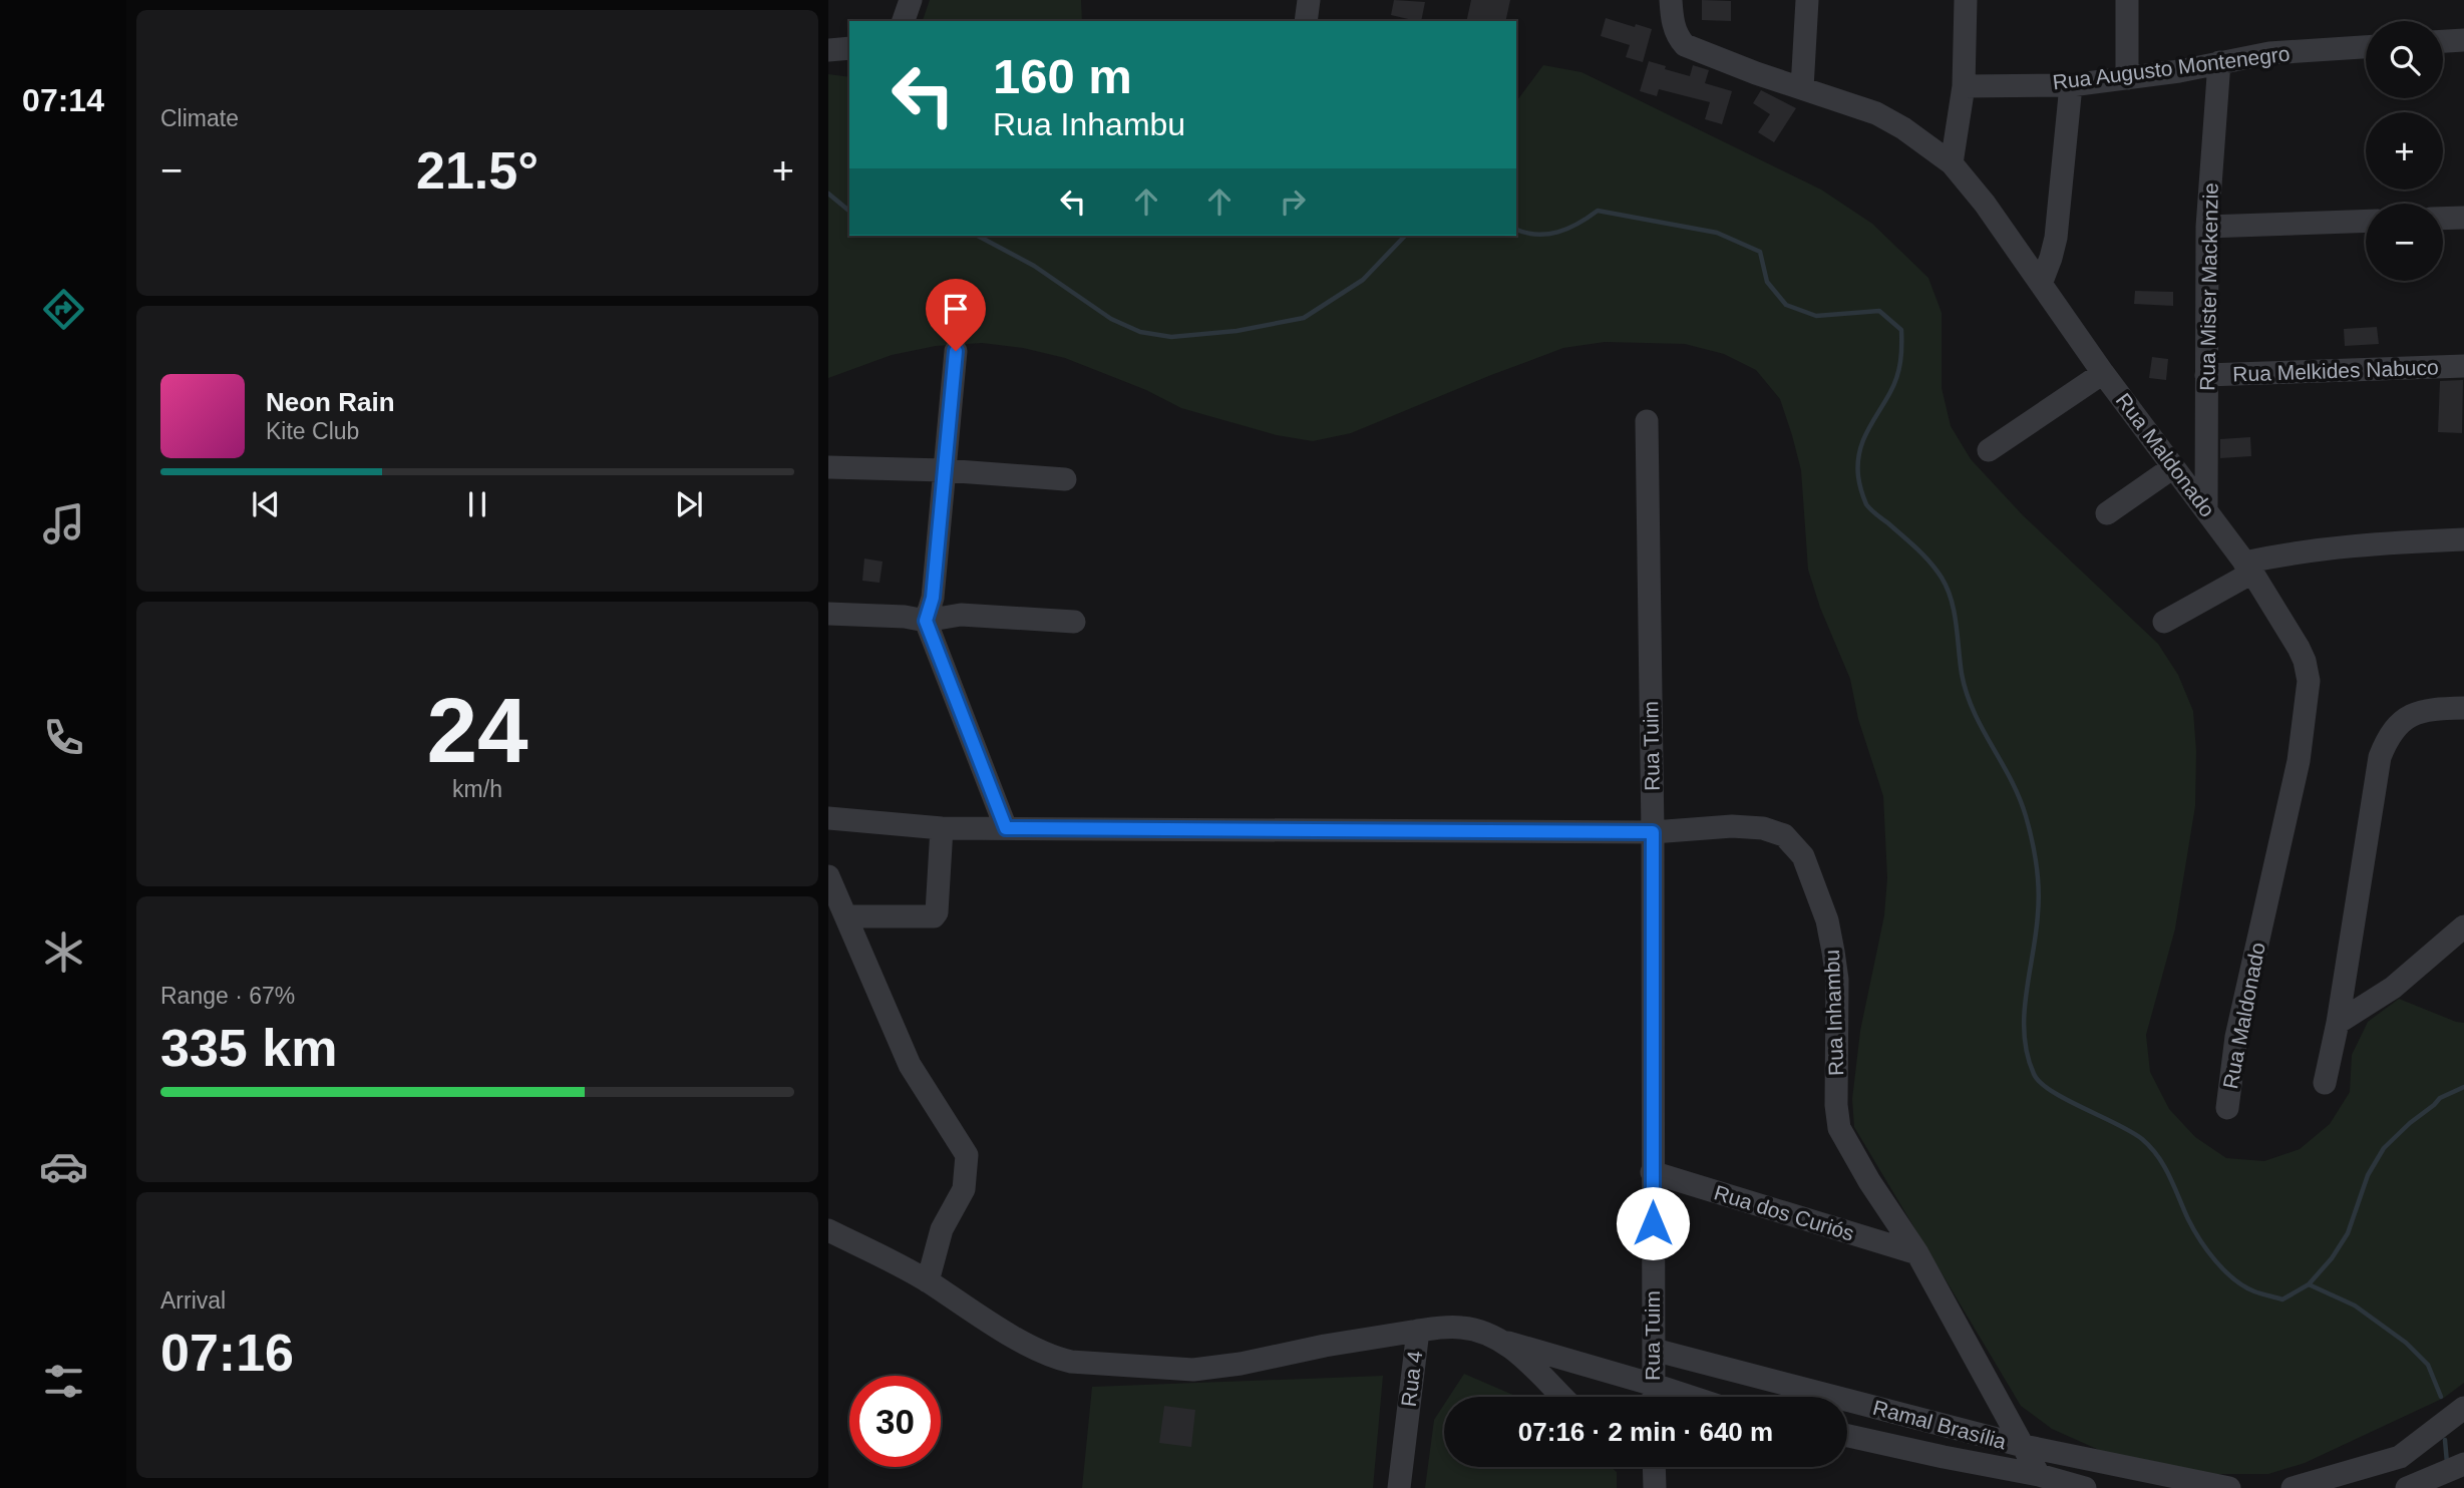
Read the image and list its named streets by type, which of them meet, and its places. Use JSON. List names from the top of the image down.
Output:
{
  "streets": {
    "street": [
      "Rua Augusto Montenegro",
      "Rua Mister Mackenzie",
      "Rua Melkides Nabuco",
      "Rua Maldonado",
      "Rua Tuim",
      "Rua Inhambu",
      "Rua dos Curiós",
      "Rua 4",
      "Ramal Brasília"
    ]
  },
  "crossings": [
    ["Rua Augusto Montenegro", "Rua Mister Mackenzie"],
    ["Rua Mister Mackenzie", "Rua Melkides Nabuco"],
    ["Rua Mister Mackenzie", "Rua Maldonado"],
    ["Rua Tuim", "Rua Inhambu"],
    ["Rua Tuim", "Rua dos Curiós"],
    ["Rua Tuim", "Ramal Brasília"],
    ["Rua Inhambu", "Rua dos Curiós"],
    ["Rua Inhambu", "Ramal Brasília"]
  ],
  "page": {
    "tabs": "07:14",
    "tile": [
      "Climate",
      ["24", "km/h"],
      ["Range · 67%", "335 km"],
      ["Arrival", "07:16"]
    ],
    "map_buttons": ["+", "−"],
    "turn": ["160 m", "Rua Inhambu"],
    "heat": ["−", "21.5°", "+"],
    "song": ["Neon Rain", "Kite Club"],
    "limit": "30",
    "trip": "07:16 · 2 min · 640 m"
  }
}
